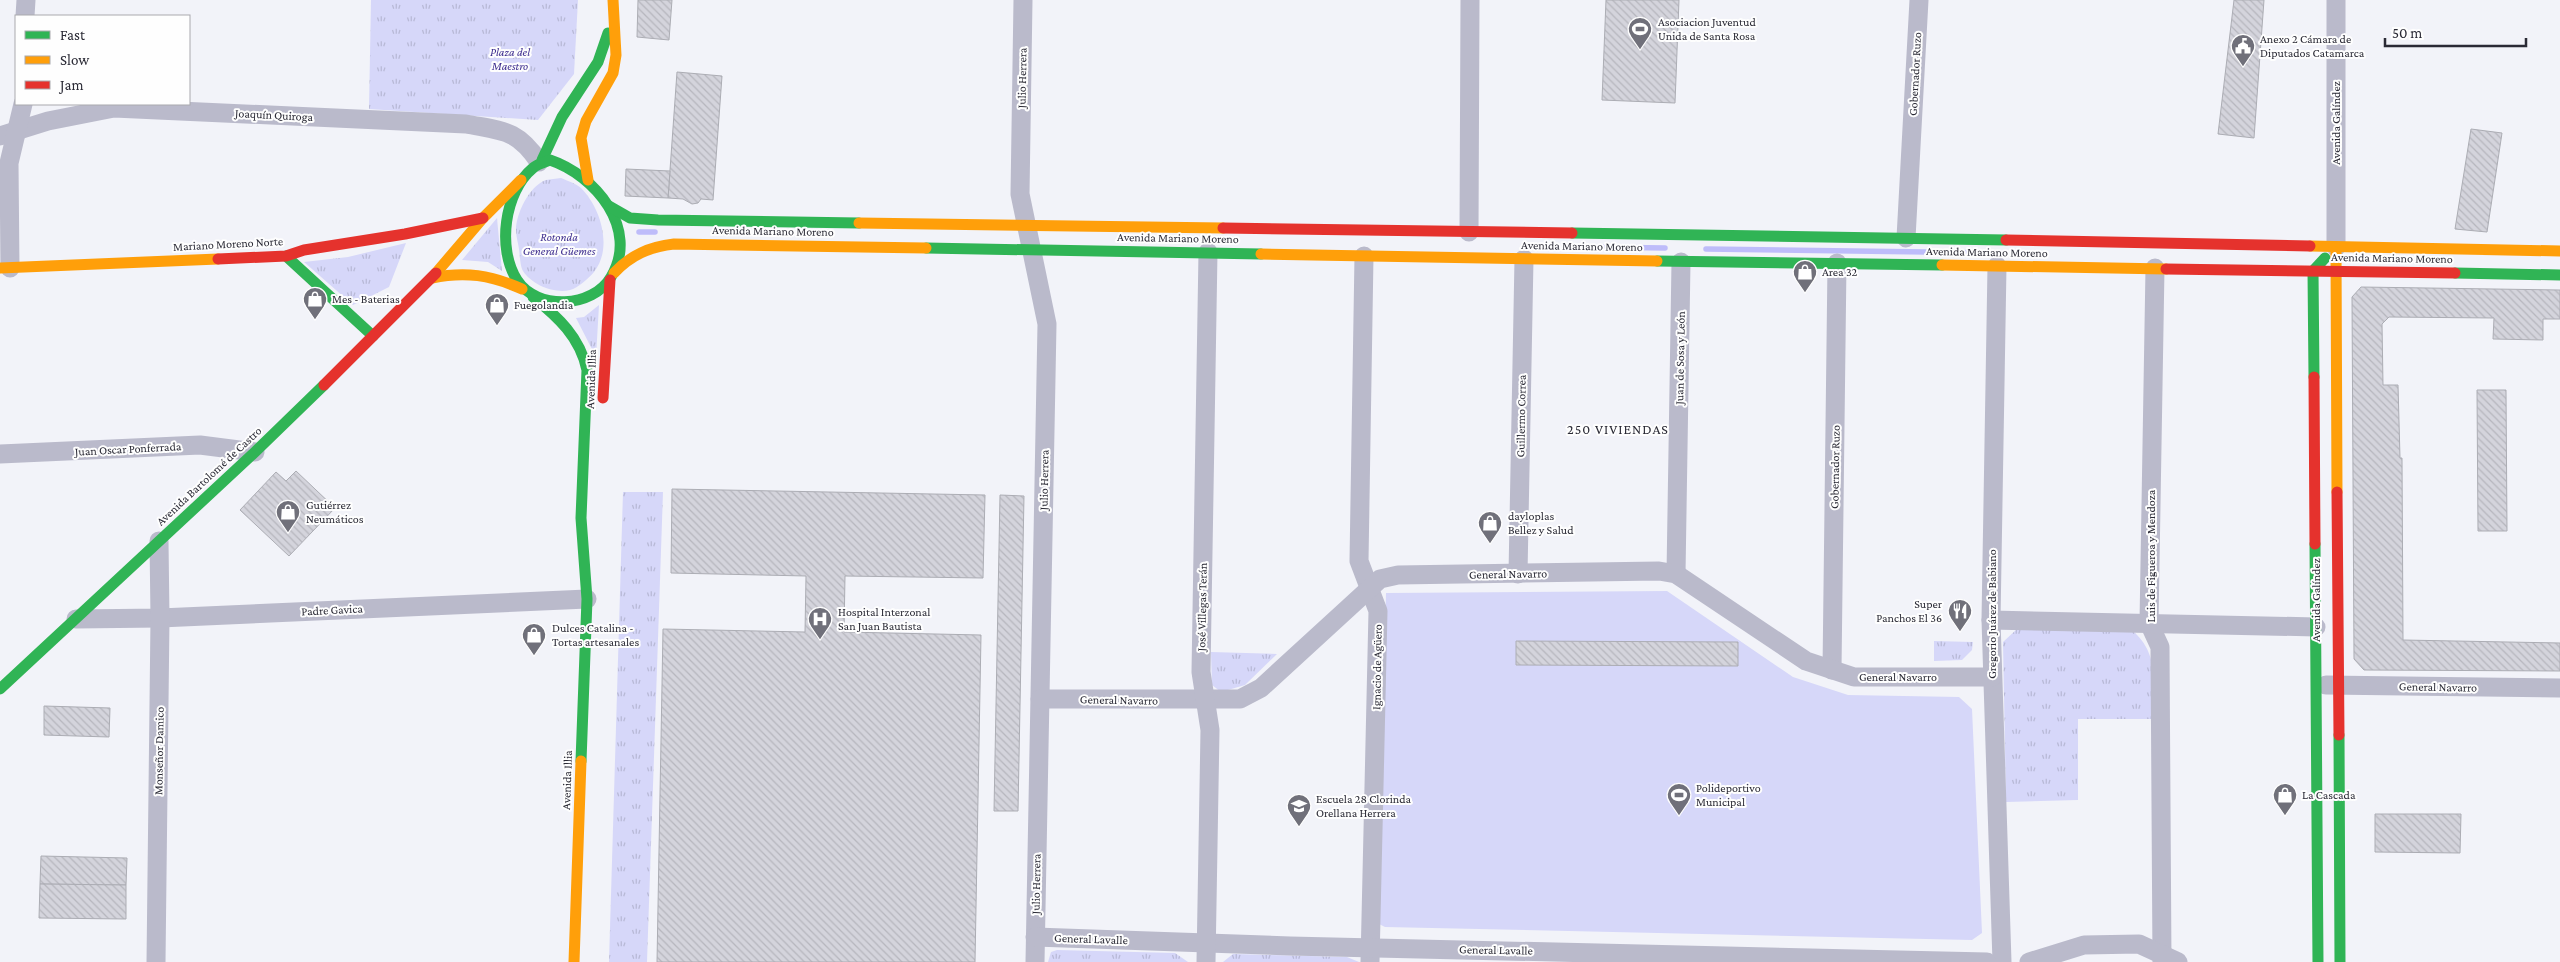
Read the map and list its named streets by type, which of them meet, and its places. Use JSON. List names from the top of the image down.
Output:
{
  "streets": {
    "main road": [
      "Avenida Galíndez",
      "Avenida Mariano Moreno",
      "Mariano Moreno Norte",
      "Avenida Illia",
      "Avenida Bartolomé de Castro"
    ],
    "street": [
      "Gobernador Ruzo",
      "Julio Herrera",
      "Joaquín Quiroga",
      "Juan de Sosa y León",
      "Guillermo Correa",
      "Juan Oscar Ponferrada",
      "Luis de Figueroa y Mendoza",
      "General Navarro",
      "José Villegas Terán",
      "Padre Gavica",
      "Gregorio Juárez de Babiano",
      "Ignacio de Agüero",
      "Monseñor Damico",
      "General Lavalle"
    ]
  },
  "crossings": [
    ["Gobernador Ruzo", "Avenida Mariano Moreno"],
    ["Gobernador Ruzo", "General Navarro"],
    ["Julio Herrera", "Avenida Mariano Moreno"],
    ["Julio Herrera", "General Navarro"],
    ["Julio Herrera", "General Lavalle"],
    ["Joaquín Quiroga", "Avenida Mariano Moreno"],
    ["Joaquín Quiroga", "Avenida Illia"],
    ["Joaquín Quiroga", "Avenida Bartolomé de Castro"],
    ["Avenida Galíndez", "Avenida Mariano Moreno"],
    ["Avenida Galíndez", "General Navarro"],
    ["Avenida Mariano Moreno", "Juan de Sosa y León"],
    ["Avenida Mariano Moreno", "Avenida Illia"],
    ["Avenida Mariano Moreno", "Guillermo Correa"],
    ["Avenida Mariano Moreno", "Avenida Bartolomé de Castro"],
    ["Avenida Mariano Moreno", "Luis de Figueroa y Mendoza"],
    ["Avenida Mariano Moreno", "José Villegas Terán"],
    ["Avenida Mariano Moreno", "Gregorio Juárez de Babiano"],
    ["Avenida Mariano Moreno", "Ignacio de Agüero"],
    ["Mariano Moreno Norte", "Avenida Bartolomé de Castro"],
    ["Juan de Sosa y León", "General Navarro"],
    ["Avenida Illia", "Avenida Bartolomé de Castro"],
    ["Avenida Illia", "Padre Gavica"],
    ["Guillermo Correa", "General Navarro"],
    ["Juan Oscar Ponferrada", "Avenida Bartolomé de Castro"],
    ["Avenida Bartolomé de Castro", "Padre Gavica"],
    ["Avenida Bartolomé de Castro", "Monseñor Damico"],
    ["General Navarro", "José Villegas Terán"],
    ["General Navarro", "Gregorio Juárez de Babiano"],
    ["General Navarro", "Ignacio de Agüero"],
    ["José Villegas Terán", "General Lavalle"],
    ["Padre Gavica", "Monseñor Damico"],
    ["Ignacio de Agüero", "General Lavalle"]
  ],
  "districts": ["250 VIVIENDAS"],
  "parks": ["Plaza del Maestro", "Rotonda General Güemes"],
  "places": {
    "sports": ["Asociacion Juventud Unida de Santa Rosa", "Polideportivo Municipal"],
    "public building": ["Anexo 2 Cámara de Diputados Catamarca"],
    "shop": [
      "Area 32",
      "Mes - Baterias",
      "Fuegolandia",
      "Gutiérrez Neumáticos",
      "dayloplas Bellez y Salud",
      "Dulces Catalina - Tortas artesanales",
      "La Cascada"
    ],
    "restaurant": ["Super Panchos El 36"],
    "hospital": ["Hospital Interzonal San Juan Bautista"],
    "school or university": ["Escuela 28 Clorinda Orellana Herrera"]
  },
  "legend": ["Fast", "Slow", "Jam"],
  "scale_bar": "50 m"
}
